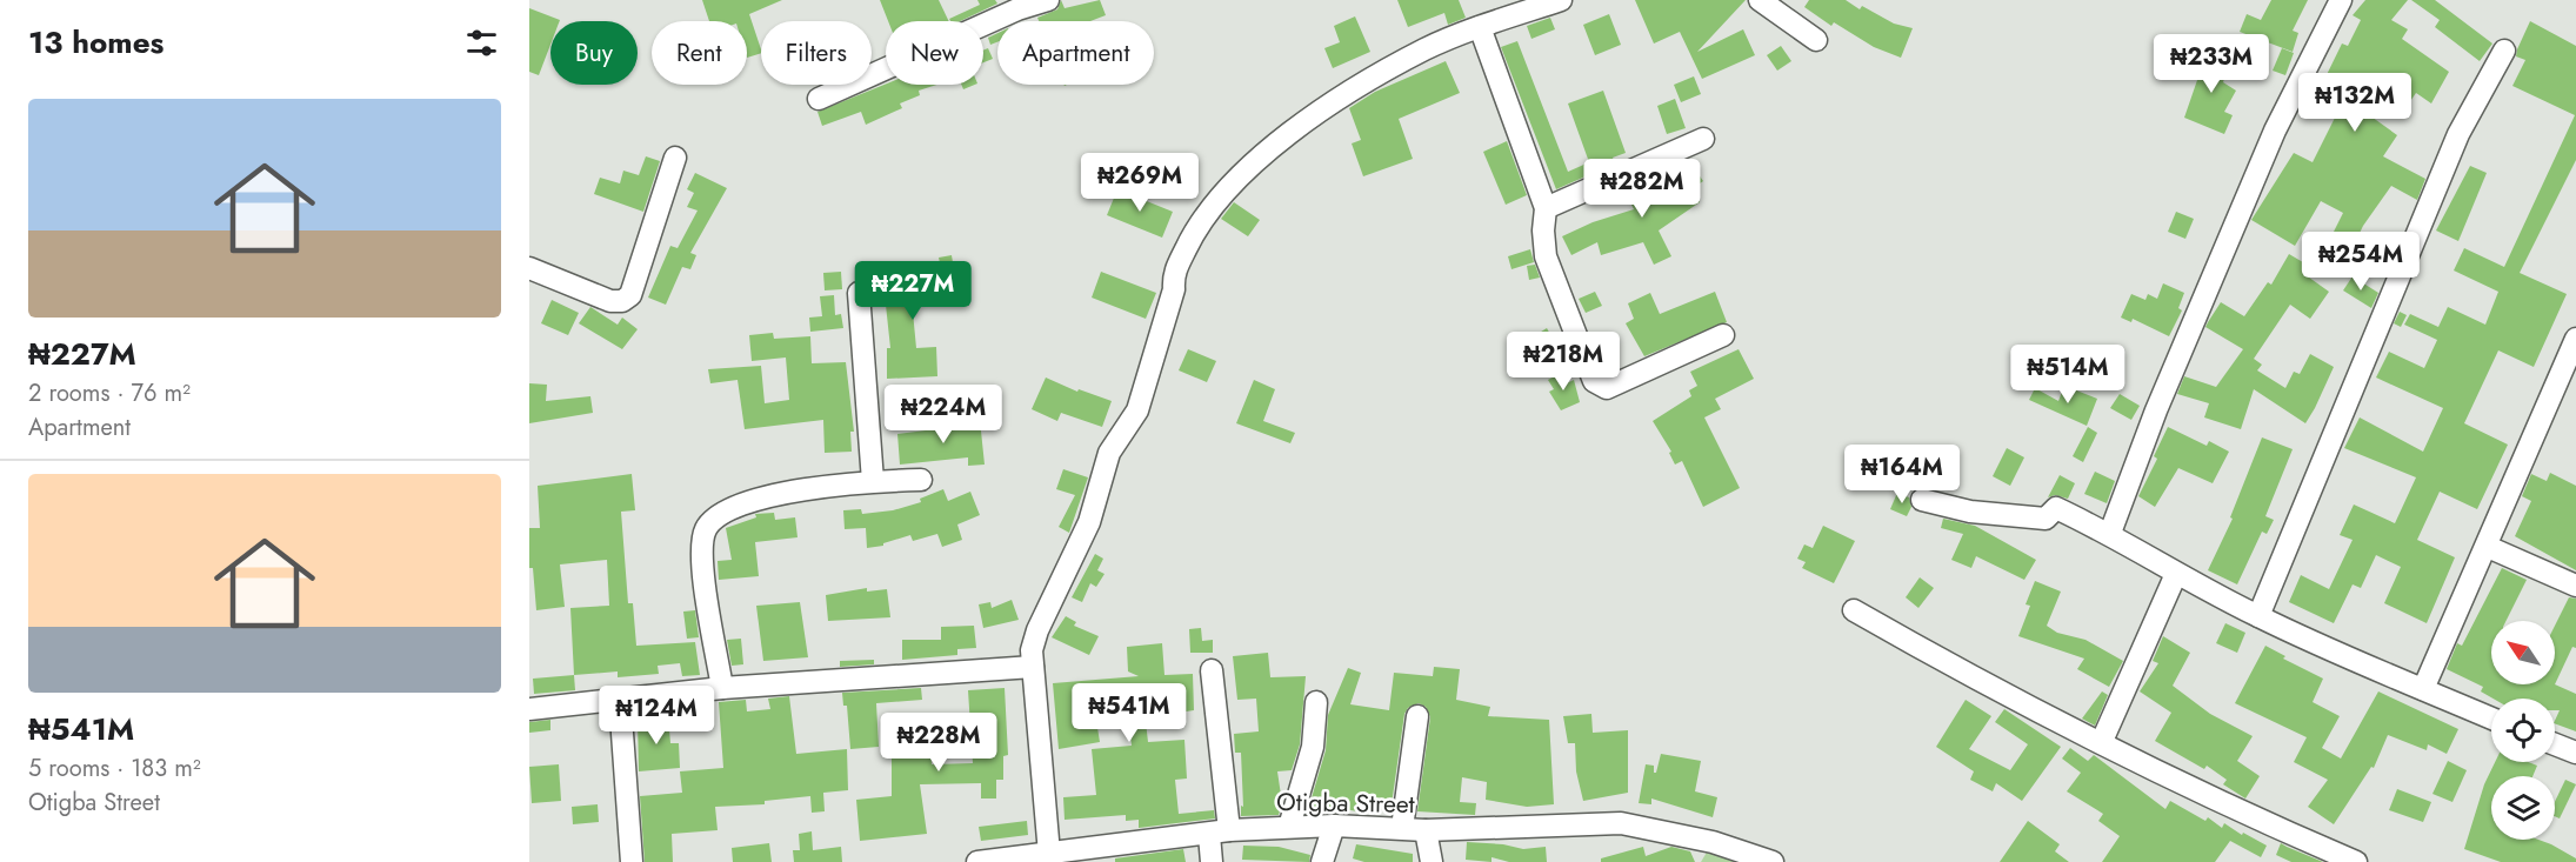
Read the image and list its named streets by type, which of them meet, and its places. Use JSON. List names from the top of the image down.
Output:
{
  "streets": {
    "street": ["Otigba Street"]
  },
  "north": "top left",
  "page": {
    "heading": "13 homes",
    "chip": [
      "Buy",
      "Rent",
      "Filters",
      "New",
      "Apartment"
    ],
    "price": [
      "₦233M",
      "₦132M",
      "₦269M",
      "₦282M",
      "₦254M",
      "₦227M",
      "₦218M",
      "₦514M",
      "₦224M",
      "₦164M",
      "₦541M",
      "₦124M",
      "₦228M"
    ],
    "list": [
      {
        "name": "₦227M",
        "note": "2 rooms · 76 m² · Apartment"
      },
      {
        "name": "₦541M",
        "note": "5 rooms · 183 m² · Otigba Street"
      }
    ]
  }
}
